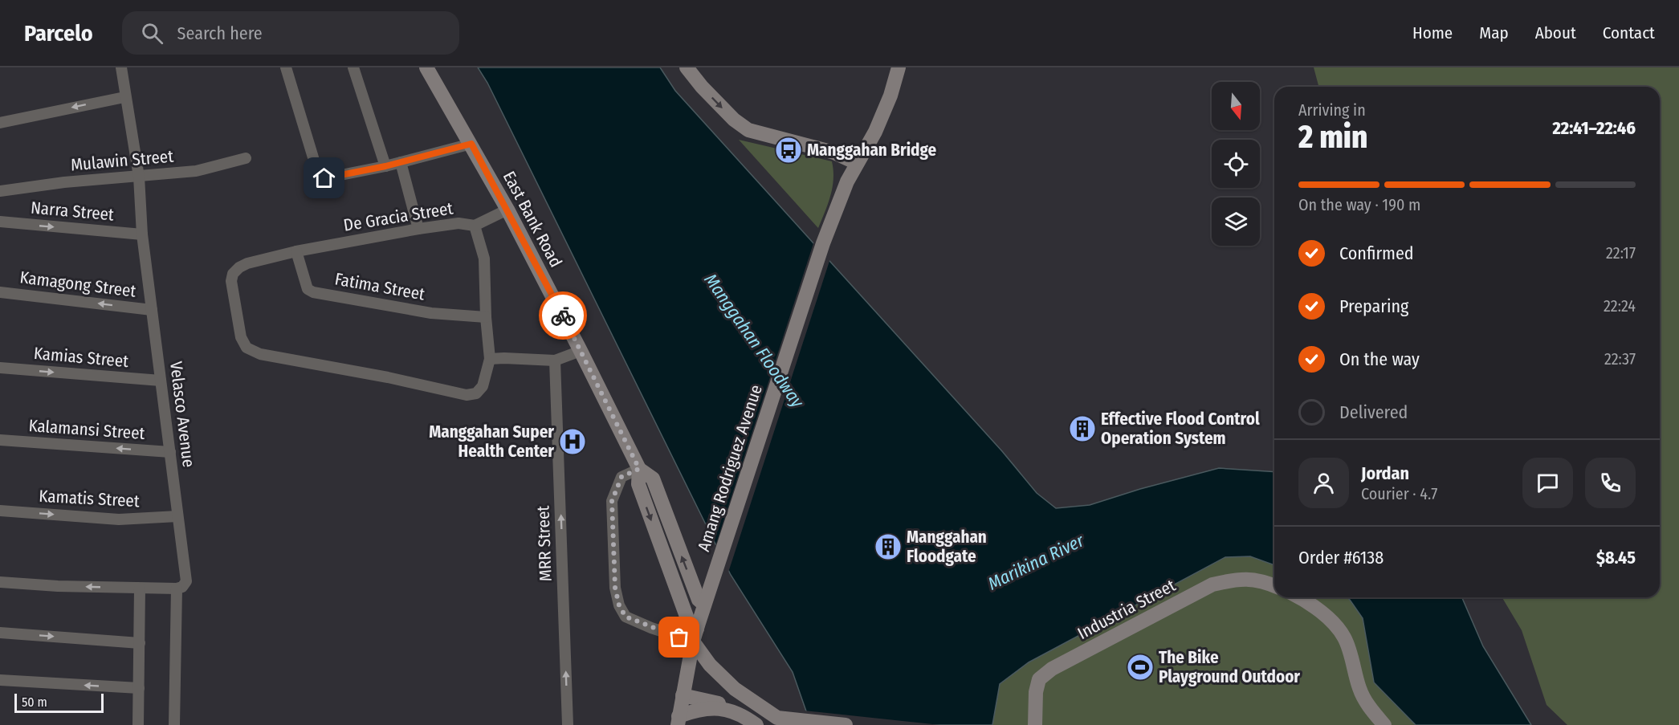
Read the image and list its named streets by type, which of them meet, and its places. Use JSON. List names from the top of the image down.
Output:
{
  "streets": {
    "main road": ["East Bank Road", "Amang Rodriguez Avenue", "Industria Street"],
    "street": [
      "Mulawin Street",
      "Narra Street",
      "De Gracia Street",
      "Kamagong Street",
      "Fatima Street",
      "Kamias Street",
      "Velasco Avenue",
      "Kalamansi Street",
      "Kamatis Street",
      "MRR Street"
    ]
  },
  "crossings": [
    ["Mulawin Street", "Velasco Avenue"],
    ["Narra Street", "Velasco Avenue"],
    ["De Gracia Street", "Fatima Street"],
    ["East Bank Road", "Amang Rodriguez Avenue"],
    ["Kamagong Street", "Velasco Avenue"],
    ["Kamias Street", "Velasco Avenue"],
    ["Velasco Avenue", "Kalamansi Street"],
    ["Velasco Avenue", "Kamatis Street"]
  ],
  "one_way": [
    "Narra Street",
    "Kamagong Street",
    "Kamias Street",
    "Kalamansi Street",
    "MRR Street"
  ],
  "water": ["Manggahan Floodway", "Marikina River"],
  "places": {
    "bus stop": ["Manggahan Bridge"],
    "building": ["Effective Flood Control Operation System", "Manggahan Floodgate"],
    "hospital": ["Manggahan Super Health Center"],
    "sports": ["The Bike Playground Outdoor"]
  },
  "scale_bar": "50 m",
  "north": "bottom",
  "page": {
    "header": "Parcelo",
    "search": "Search here",
    "nav": [
      "Home",
      "Map",
      "About",
      "Contact"
    ],
    "heading": ["2 min", "Arriving in", "22:41–22:46"],
    "panel": [
      "Jordan",
      "Courier · 4.7",
      "Order #6138",
      "$8.45"
    ],
    "bar": "On the way · 190 m",
    "list": [
      ["Confirmed", "22:17"],
      ["Preparing", "22:24"],
      ["On the way", "22:37"],
      "Delivered"
    ],
    "scale": "50 m"
  }
}
